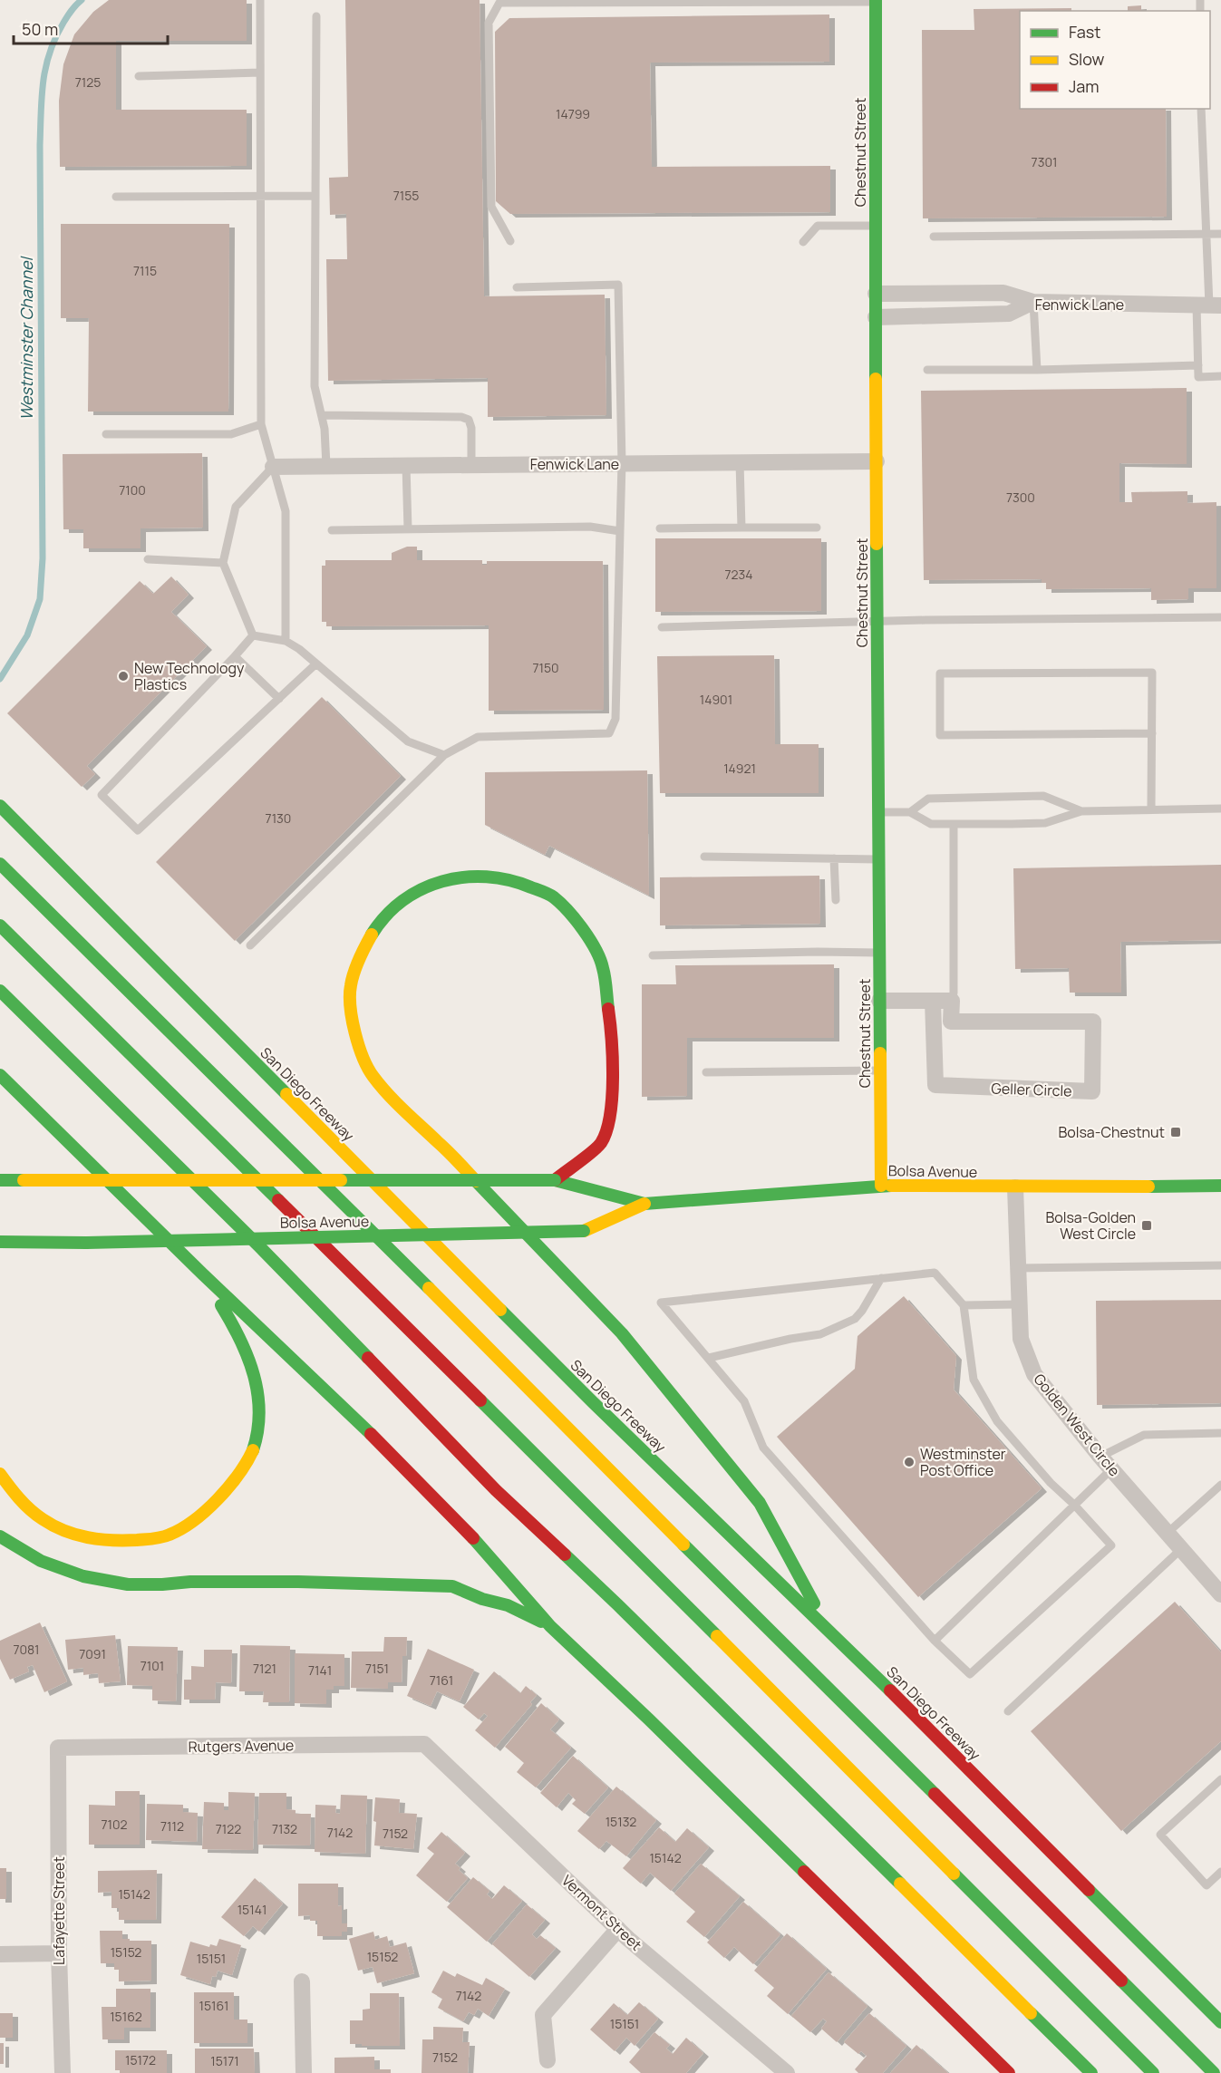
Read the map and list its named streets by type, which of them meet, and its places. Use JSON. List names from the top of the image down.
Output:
{
  "streets": {
    "main road": ["Chestnut Street", "San Diego Freeway", "Bolsa Avenue"],
    "street": [
      "Fenwick Lane",
      "Geller Circle",
      "Golden West Circle",
      "Rutgers Avenue",
      "Lafayette Street",
      "Vermont Street"
    ]
  },
  "crossings": [
    ["Chestnut Street", "Fenwick Lane"],
    ["Chestnut Street", "Bolsa Avenue"],
    ["Bolsa Avenue", "Golden West Circle"],
    ["Rutgers Avenue", "Lafayette Street"],
    ["Rutgers Avenue", "Vermont Street"]
  ],
  "water": ["Westminster Channel"],
  "places": {
    "other": ["New Technology Plastics", "Westminster Post Office"],
    "transit": ["Bolsa-Chestnut", "Bolsa-Golden West Circle"]
  },
  "house_numbers": [
    "7125",
    "14799",
    "7301",
    "7155",
    "7115",
    "7100",
    "7300",
    "7234",
    "7150",
    "14901",
    "14921",
    "7130",
    "7081",
    "7091",
    "7101",
    "7121",
    "7151",
    "7141",
    "7161",
    "15132",
    "7102",
    "7112",
    "7122",
    "7132",
    "7142",
    "7152",
    "15142",
    "15142",
    "15141",
    "15152",
    "15152",
    "15151",
    "7142",
    "15161",
    "15162",
    "15151",
    "7152",
    "15172",
    "15171"
  ],
  "legend": ["Fast", "Slow", "Jam"],
  "scale_bar": "50 m"
}
